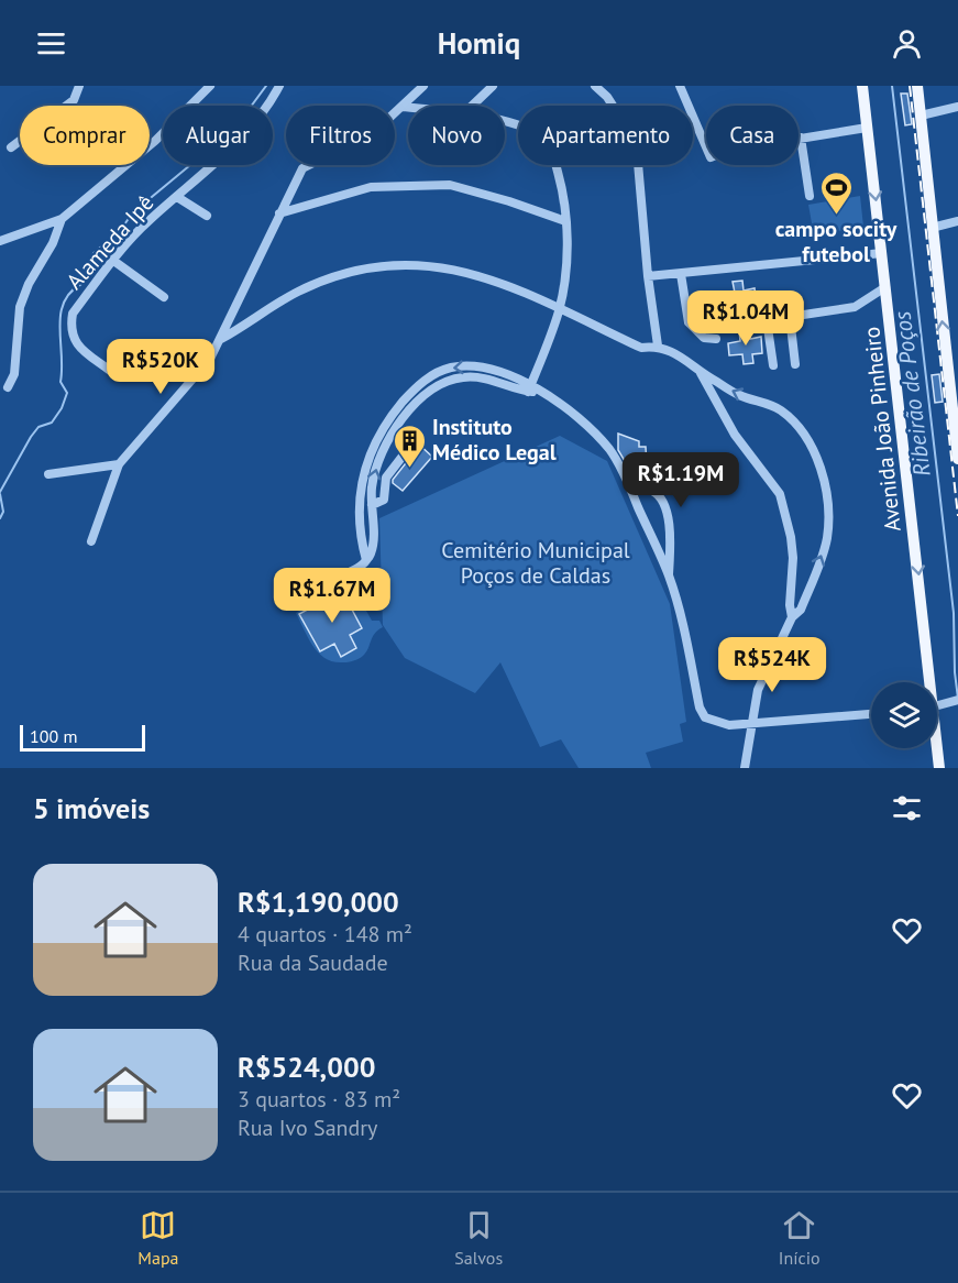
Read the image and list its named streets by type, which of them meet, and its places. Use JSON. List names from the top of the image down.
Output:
{
  "streets": {
    "main road": ["Avenida João Pinheiro"],
    "street": ["Alameda Ipê"]
  },
  "water": ["Ribeirão de Poços"],
  "parks": ["Cemitério Municipal Poços de Caldas"],
  "places": {
    "sports": ["campo socity futebol"],
    "building": ["Instituto Médico Legal"]
  },
  "scale_bar": "100 m",
  "page": {
    "header": "Homiq",
    "chip": [
      "Comprar",
      "Alugar",
      "Filtros",
      "Novo",
      "Apartamento",
      "Casa"
    ],
    "price": [
      "R$1.04M",
      "R$520K",
      "R$1.19M",
      "R$1.67M",
      "R$524K"
    ],
    "scale": "100 m",
    "heading": "5 imóveis",
    "list": [
      {
        "name": "R$1,190,000",
        "note": "4 quartos · 148 m² · Rua da Saudade"
      },
      {
        "name": "R$524,000",
        "note": "3 quartos · 83 m² · Rua Ivo Sandry"
      }
    ],
    "tabs": ["Mapa", "Salvos", "Início"]
  }
}
